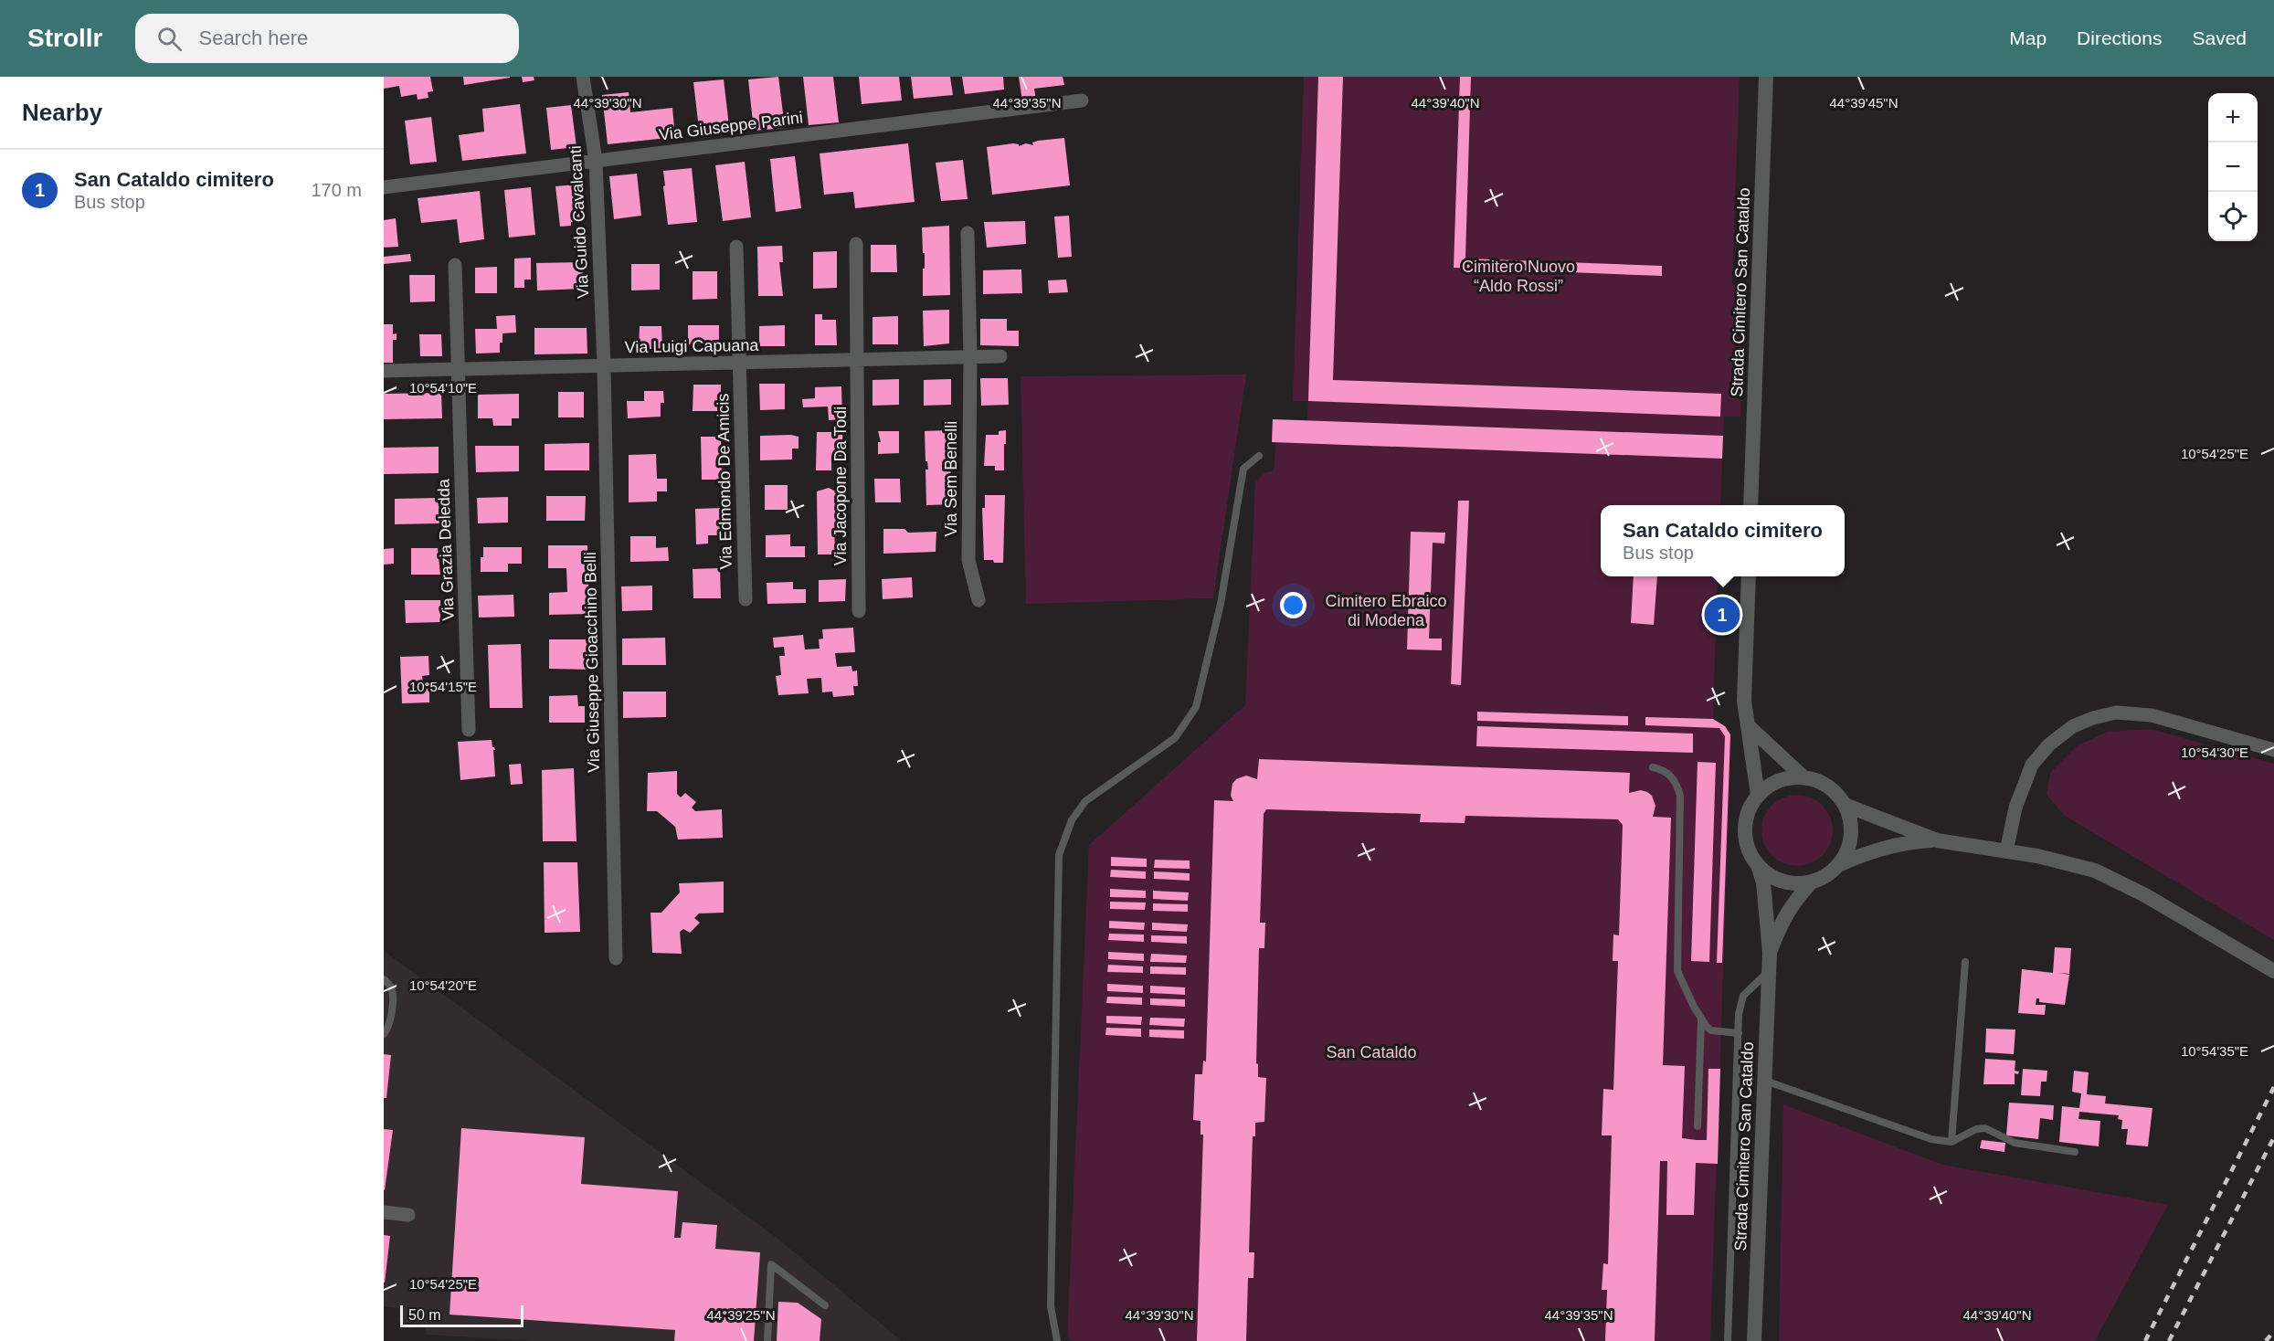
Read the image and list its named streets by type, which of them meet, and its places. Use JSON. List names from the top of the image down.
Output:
{
  "streets": {
    "street": [
      "Via Giuseppe Parini",
      "Via Guido Cavalcanti",
      "Strada Cimitero San Cataldo",
      "Via Luigi Capuana",
      "Via Sem Benelli",
      "Via Edmondo De Amicis",
      "Via Jacopone Da Todi",
      "Via Grazia Deledda",
      "Via Giuseppe Gioacchino Belli"
    ]
  },
  "crossings": [
    ["Via Giuseppe Parini", "Via Guido Cavalcanti"],
    ["Via Guido Cavalcanti", "Via Luigi Capuana"],
    ["Via Guido Cavalcanti", "Via Giuseppe Gioacchino Belli"],
    ["Via Luigi Capuana", "Via Sem Benelli"],
    ["Via Luigi Capuana", "Via Edmondo De Amicis"],
    ["Via Luigi Capuana", "Via Jacopone Da Todi"],
    ["Via Luigi Capuana", "Via Grazia Deledda"],
    ["Via Luigi Capuana", "Via Giuseppe Gioacchino Belli"]
  ],
  "parks": ["Cimitero Nuovo “Aldo Rossi”", "Cimitero Ebraico di Modena", "San Cataldo"],
  "scale_bar": "50 m",
  "page": {
    "header": "Strollr",
    "search": "Search here",
    "nav": ["Map", "Directions", "Saved"],
    "heading": "Nearby",
    "map_buttons": ["+", "−"],
    "list": [
      {
        "mark": "1",
        "name": "San Cataldo cimitero",
        "note": "Bus stop",
        "value": "170 m"
      }
    ],
    "popup": ["San Cataldo cimitero", "Bus stop"],
    "pins": "1",
    "scale": "50 m"
  },
  "coordinates": [
    "44°39'30\"N",
    "44°39'40\"N",
    "44°39'45\"N",
    "44°39'35\"N",
    "10°54'10\"E",
    "10°54'25\"E",
    "10°54'15\"E",
    "10°54'30\"E",
    "10°54'20\"E",
    "10°54'35\"E",
    "44°39'25\"N"
  ]
}
